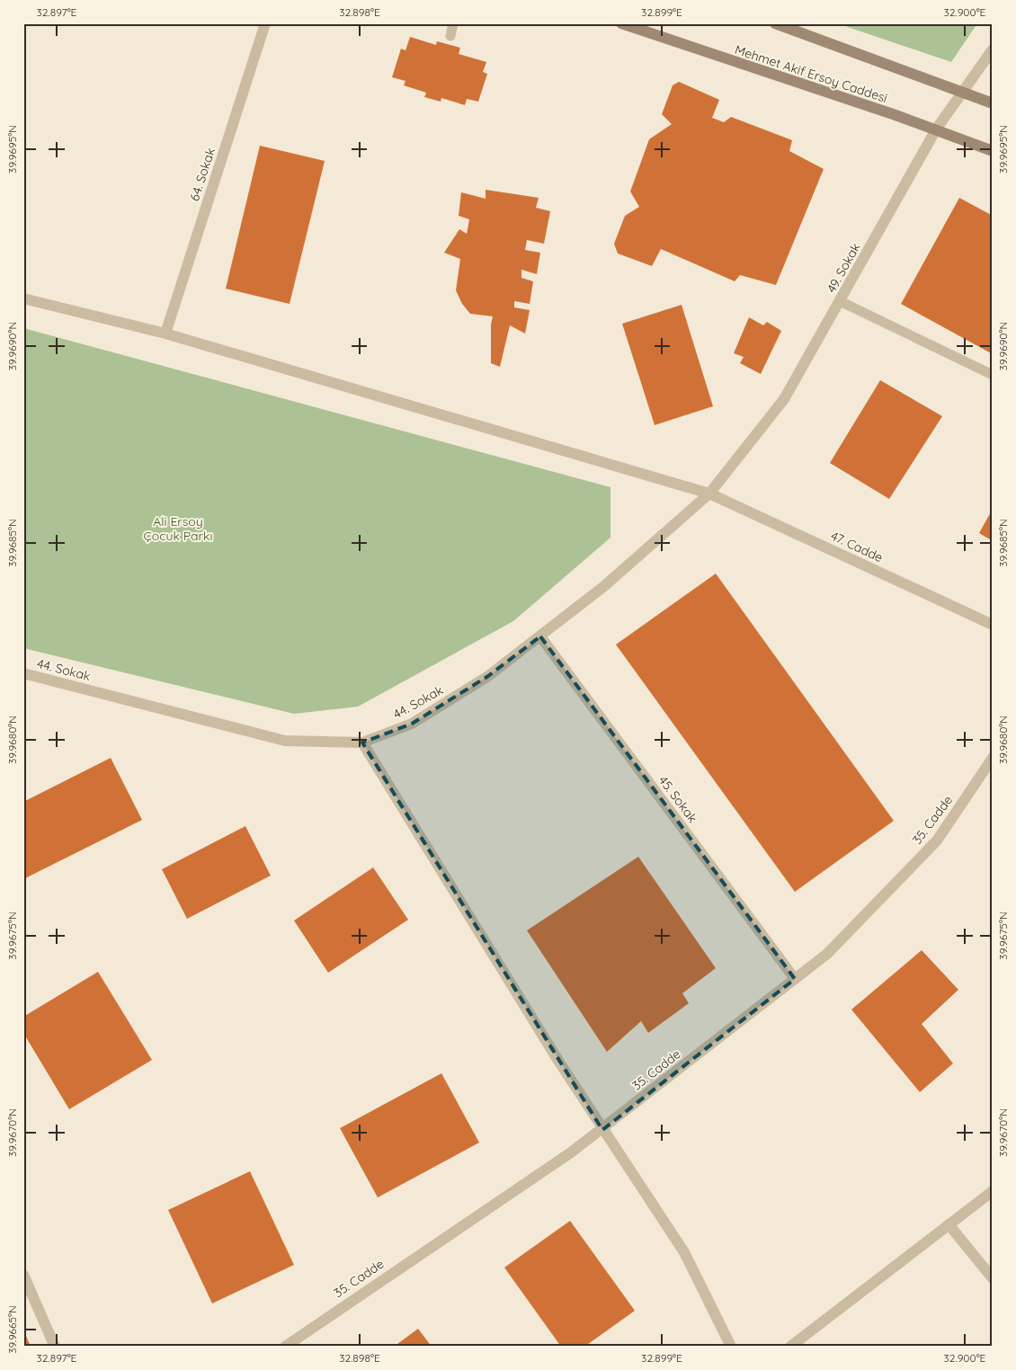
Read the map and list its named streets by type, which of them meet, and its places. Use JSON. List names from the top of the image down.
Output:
{
  "streets": {
    "main road": ["Mehmet Akif Ersoy Caddesi"],
    "street": [
      "64. Sokak",
      "49. Sokak",
      "47. Cadde",
      "44. Sokak",
      "45. Sokak",
      "35. Cadde"
    ]
  },
  "crossings": [
    ["Mehmet Akif Ersoy Caddesi", "49. Sokak"],
    ["64. Sokak", "47. Cadde"],
    ["49. Sokak", "47. Cadde"],
    ["49. Sokak", "44. Sokak"],
    ["47. Cadde", "44. Sokak"],
    ["44. Sokak", "45. Sokak"],
    ["45. Sokak", "35. Cadde"]
  ],
  "parks": ["Ali Ersoy Çocuk Parkı"],
  "coordinates": [
    "32.897°E",
    "32.898°E",
    "32.899°E",
    "32.900°E",
    "39.9695°N",
    "39.9690°N",
    "39.9685°N",
    "39.9680°N",
    "39.9675°N",
    "39.9670°N",
    "39.9665°N"
  ]
}
